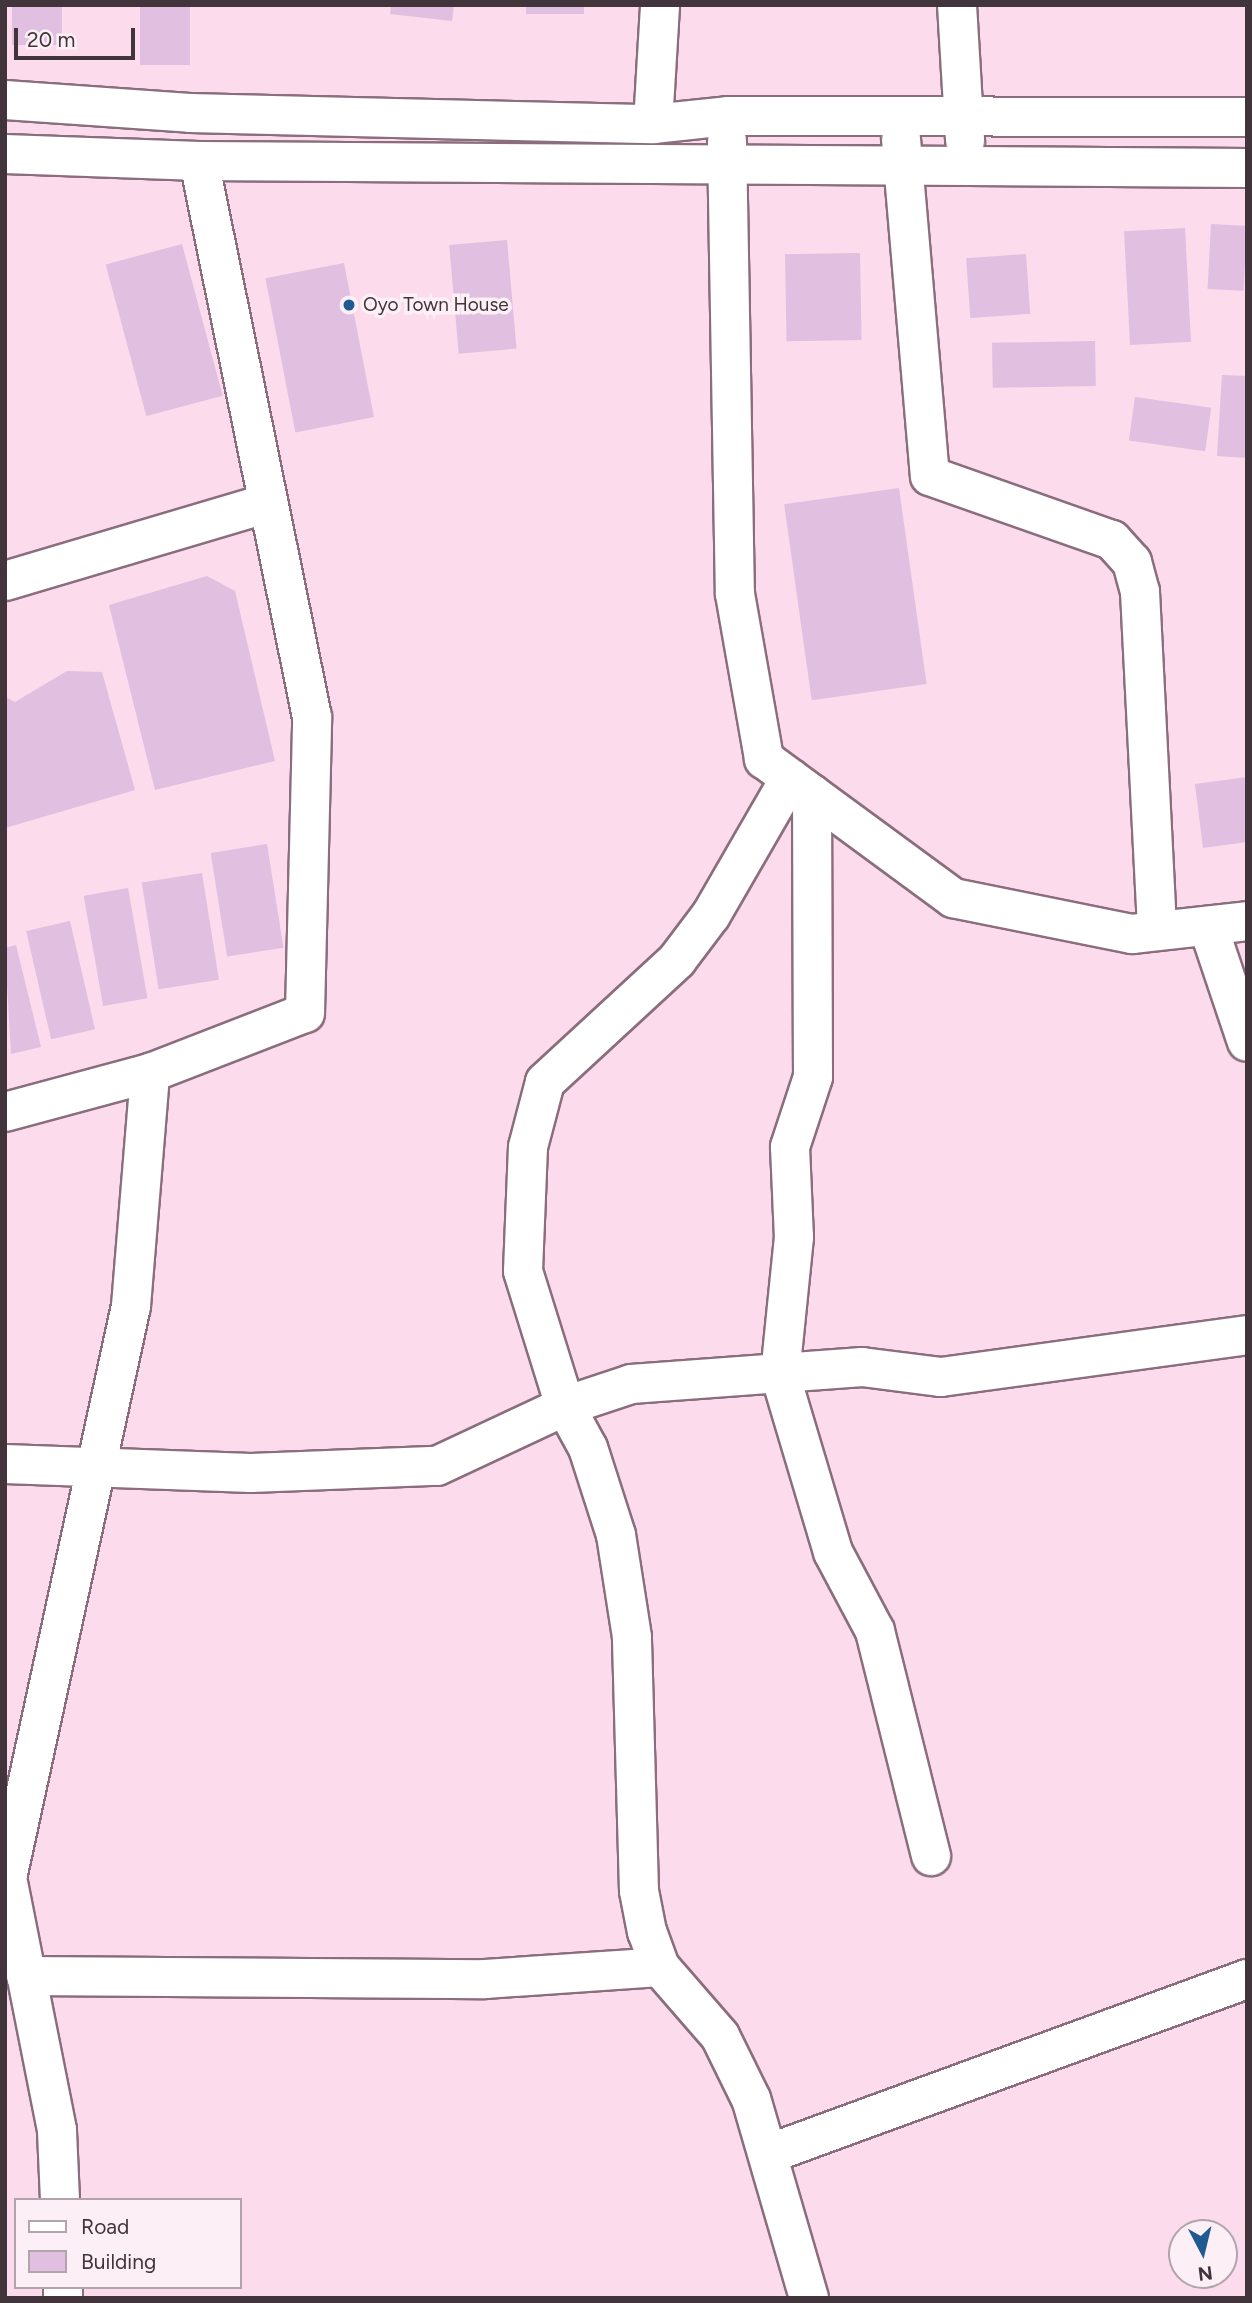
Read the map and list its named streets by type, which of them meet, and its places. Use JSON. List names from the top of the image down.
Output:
{
  "places": ["Oyo Town House"],
  "legend": ["Road", "Building"],
  "scale_bar": "20 m",
  "north": "bottom"
}
